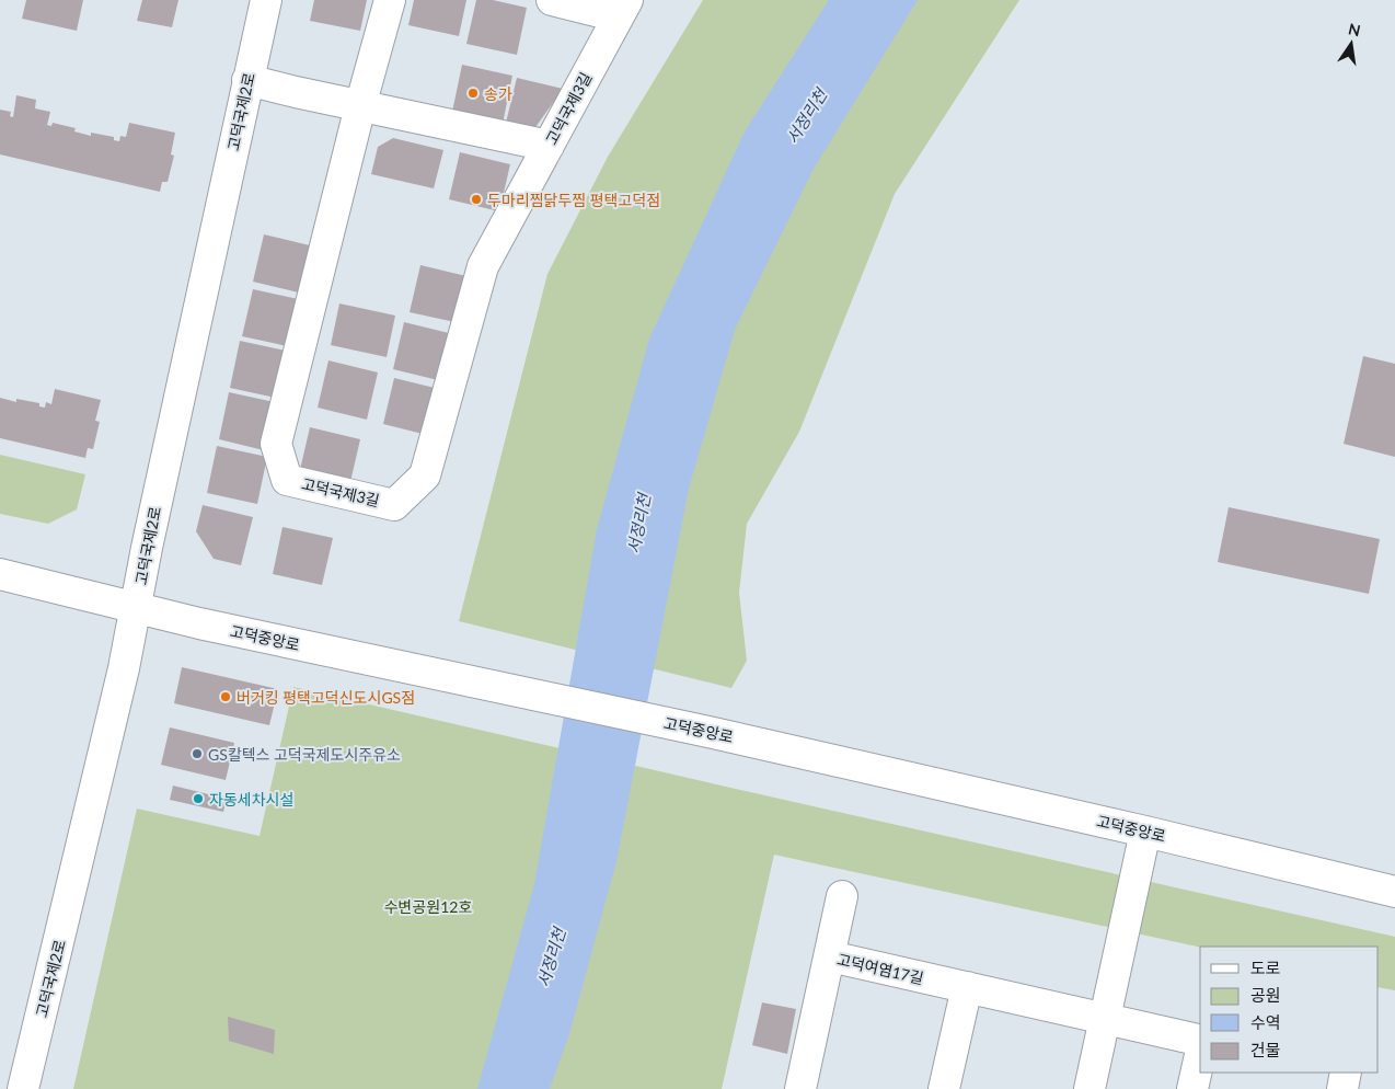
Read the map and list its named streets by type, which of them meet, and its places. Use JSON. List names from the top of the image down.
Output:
{
  "streets": {
    "street": [
      "고덕국제3길",
      "고덕국제2로",
      "고덕중앙로",
      "고덕여염17길"
    ]
  },
  "crossings": [
    ["고덕국제2로", "고덕중앙로"]
  ],
  "water": ["서정리천"],
  "parks": ["수변공원12호"],
  "places": [
    "송가",
    "두마리찜닭두찜 평택고덕점",
    "버거킹 평택고덕신도시GS점",
    "GS칼텍스 고덕국제도시주유소",
    "자동세차시설"
  ],
  "legend": [
    "도로",
    "공원",
    "수역",
    "건물"
  ],
  "north": "top"
}
